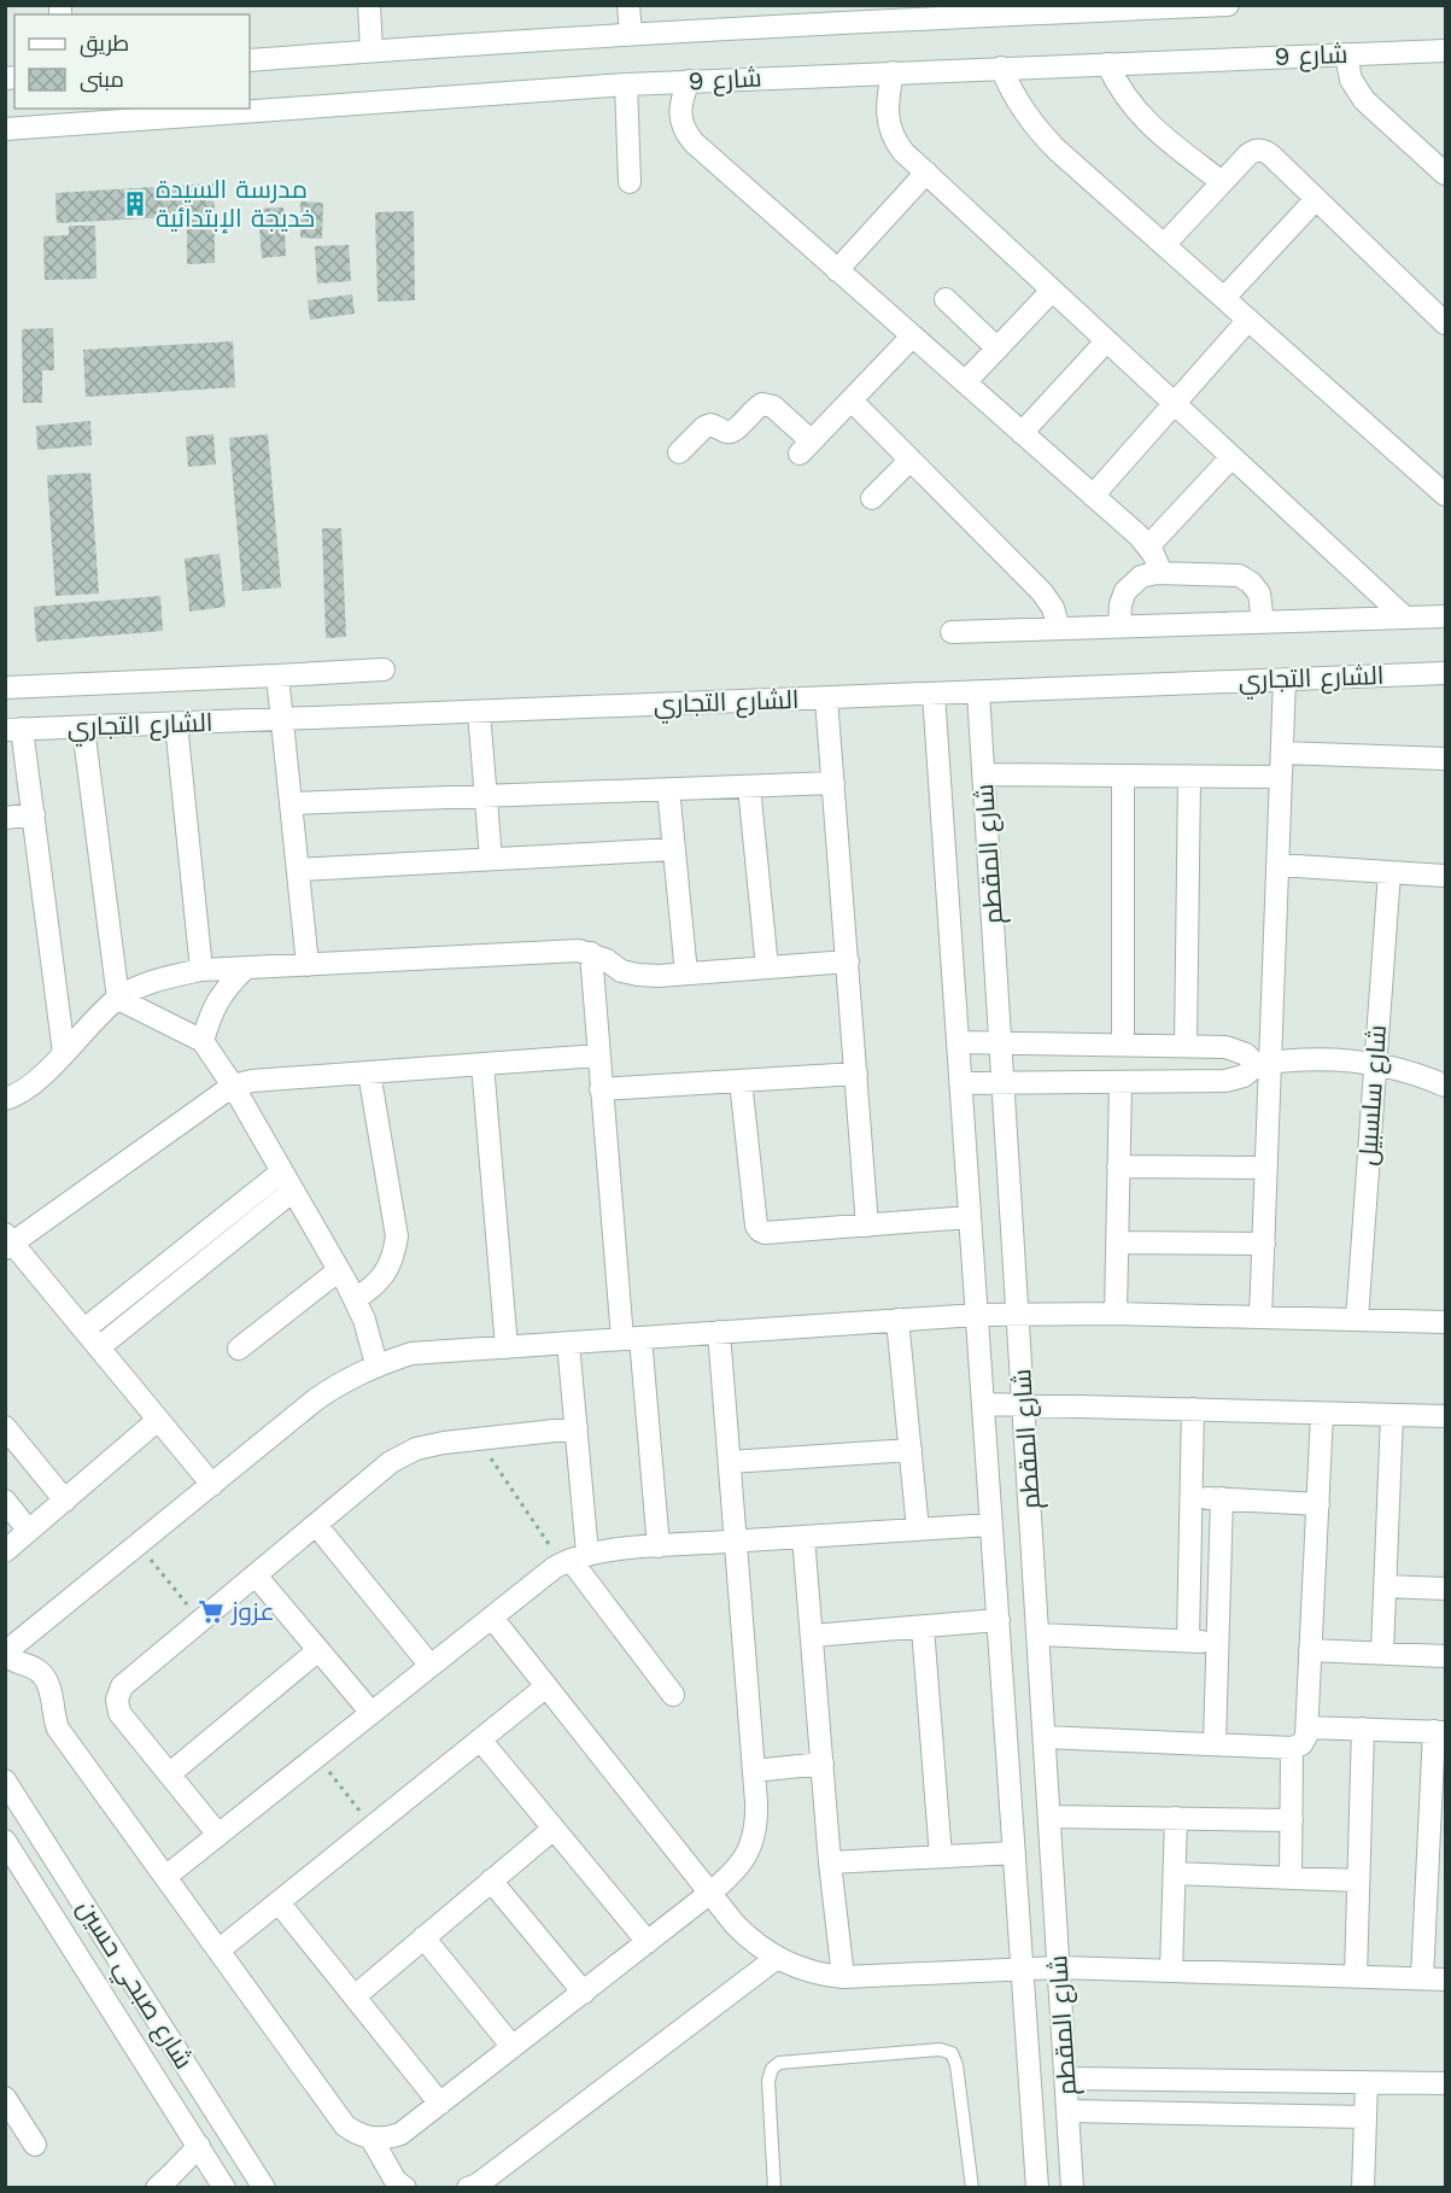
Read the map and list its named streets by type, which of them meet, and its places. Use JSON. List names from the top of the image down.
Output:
{
  "streets": {
    "street": [
      "شارع 9",
      "الشارع التجاري",
      "شارع المقطم",
      "شارع سلسبيل",
      "شارع صبحي حسين"
    ]
  },
  "crossings": [
    ["الشارع التجاري", "شارع المقطم"]
  ],
  "places": {
    "building": ["مدرسة السيدة خديجة الإبتدائية"],
    "supermarket": ["عزوز"]
  },
  "legend": ["طريق", "مبنى"]
}
